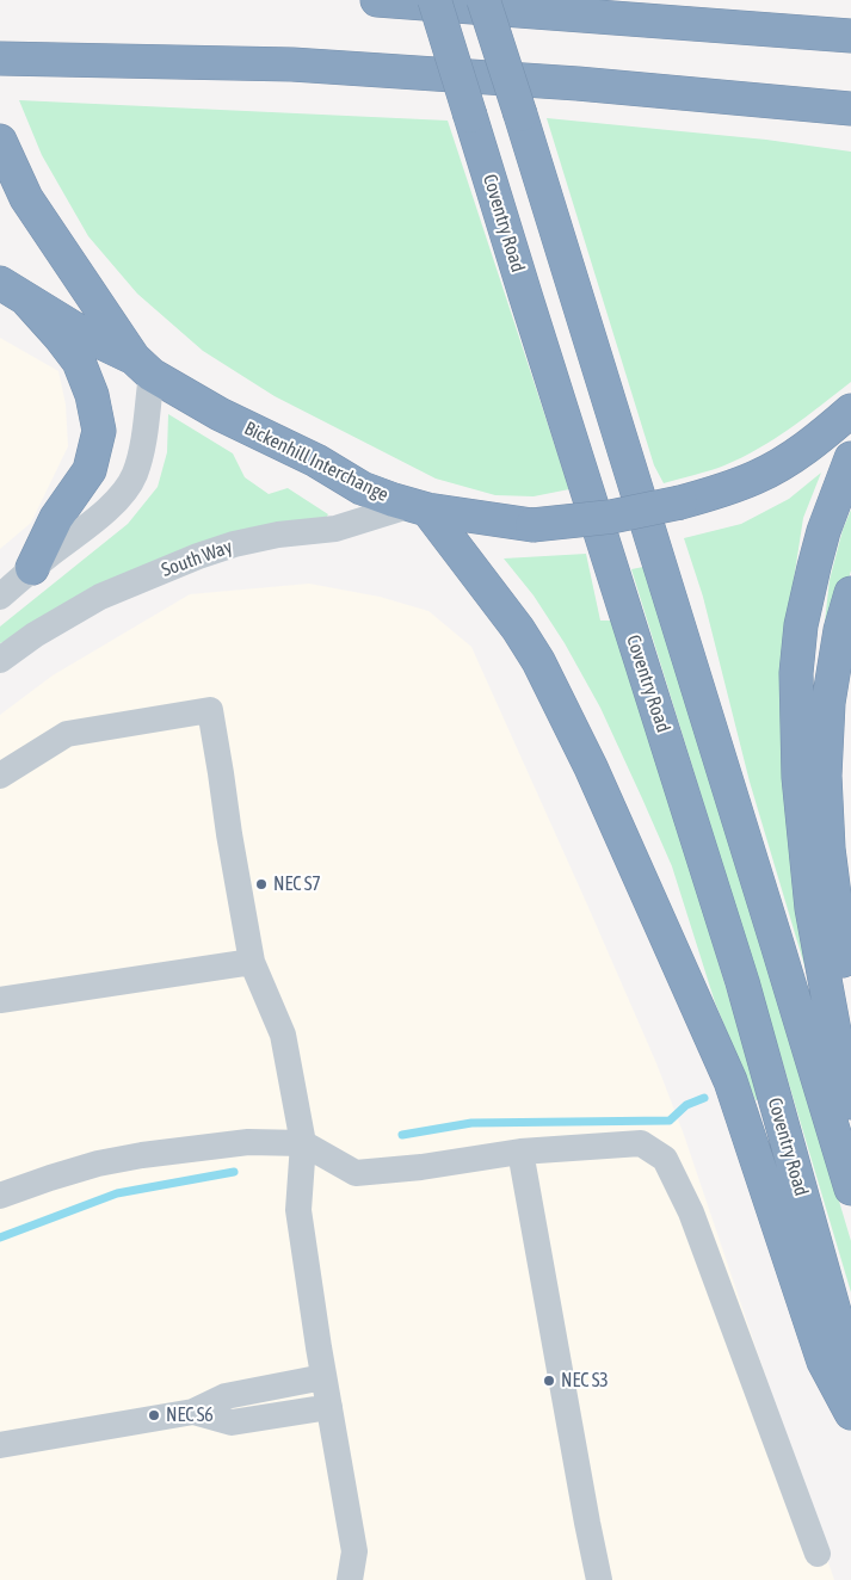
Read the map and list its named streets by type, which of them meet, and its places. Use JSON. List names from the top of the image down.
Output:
{
  "streets": {
    "highway": ["Coventry Road", "Bickenhill Interchange"],
    "street": ["South Way"]
  },
  "crossings": [
    ["Bickenhill Interchange", "South Way"]
  ],
  "places": ["NEC S7", "NEC S3", "NEC S6"]
}
